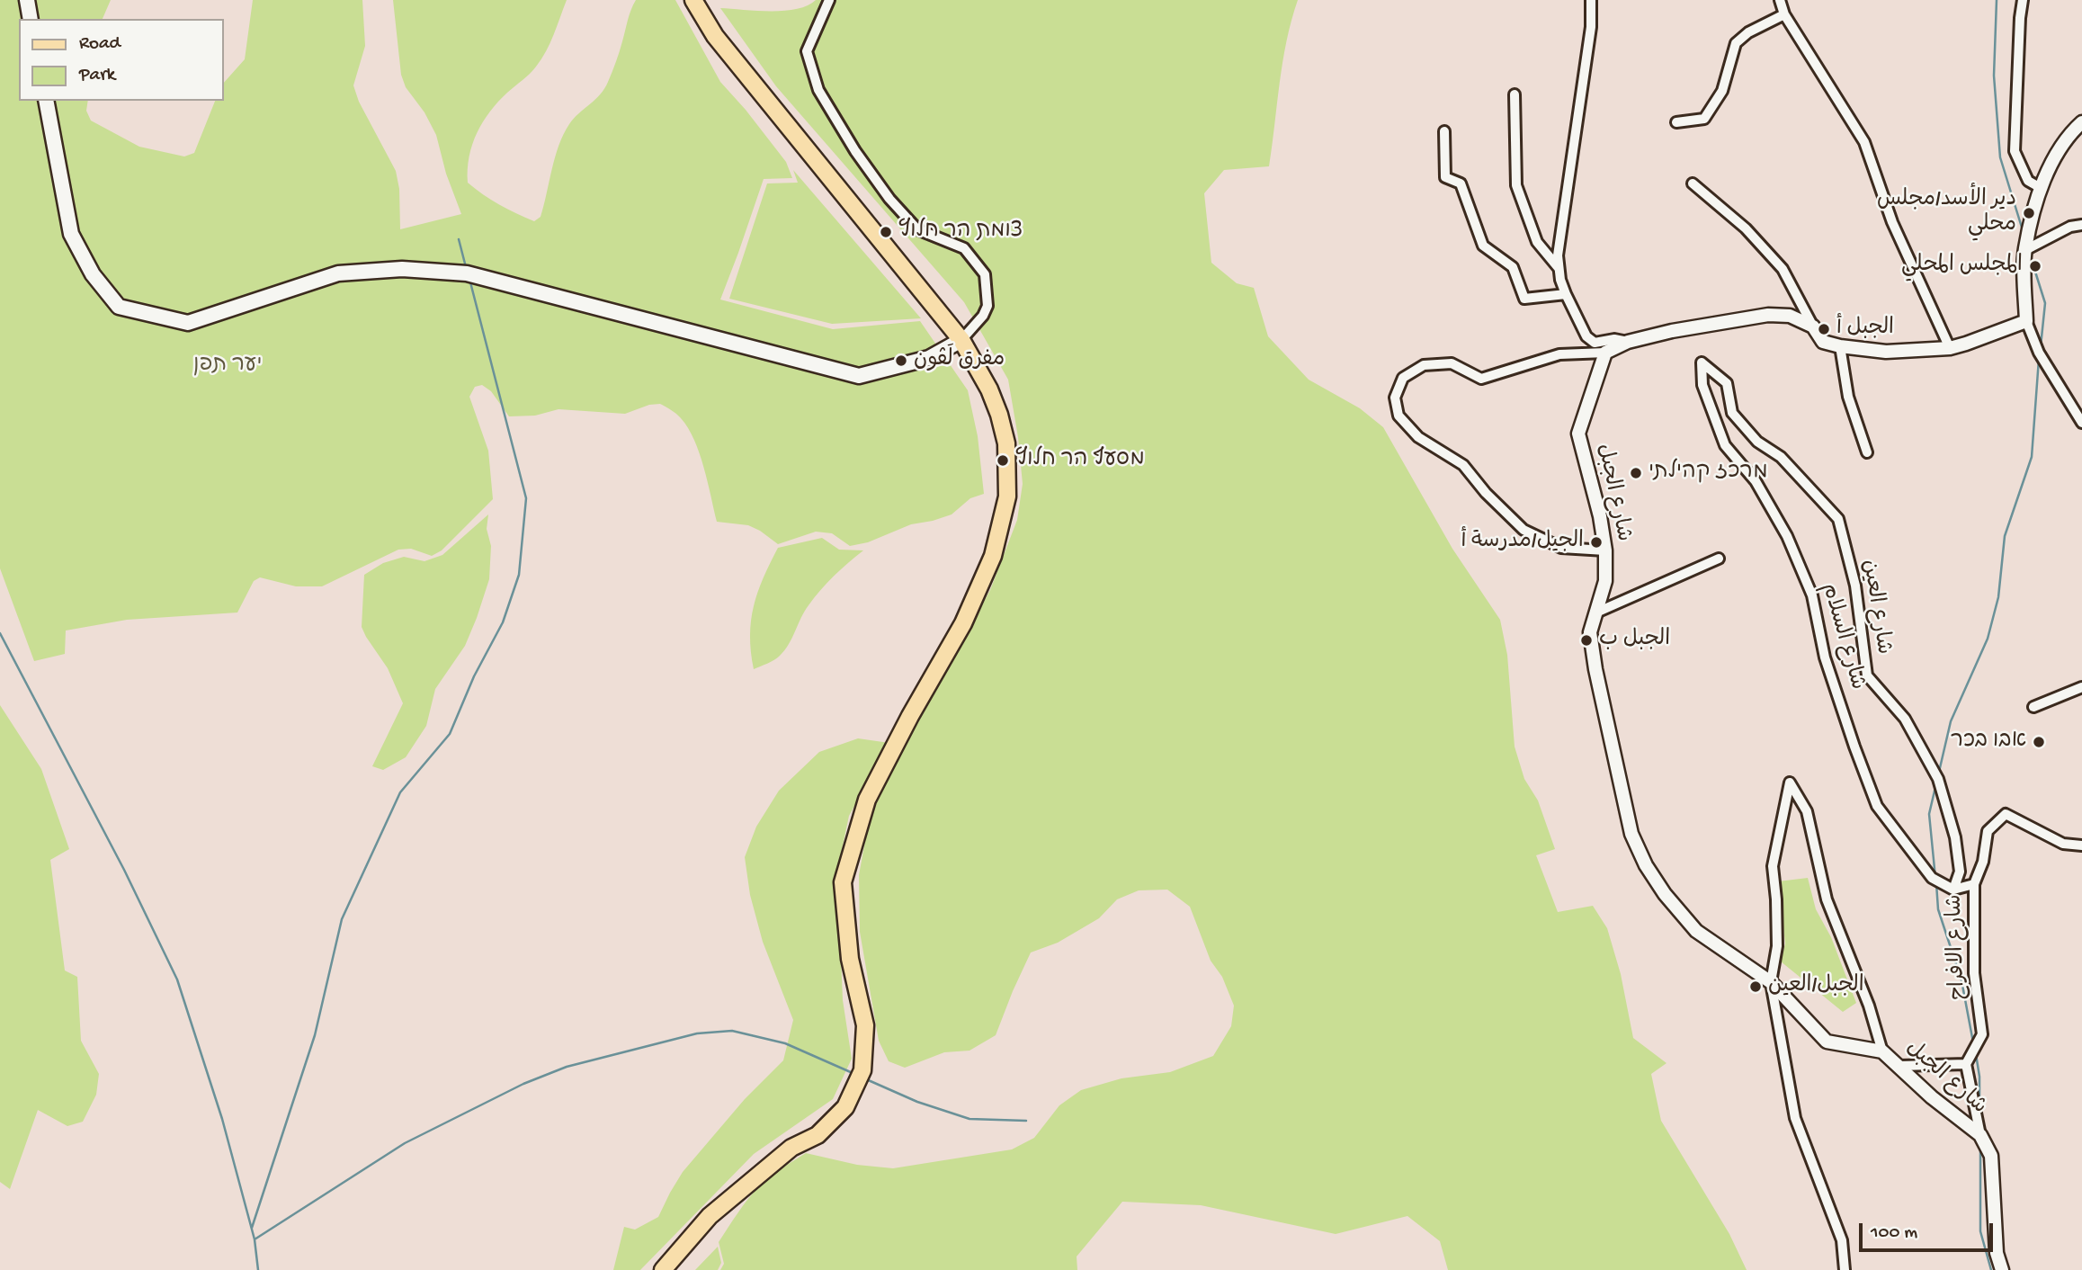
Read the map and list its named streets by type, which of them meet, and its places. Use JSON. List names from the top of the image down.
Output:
{
  "streets": {
    "street": [
      "شارع الجبل",
      "شارع العين",
      "شارع السلام",
      "شارع الافراح"
    ]
  },
  "crossings": [
    ["شارع العين", "شارع السلام"]
  ],
  "parks": ["יער תפן"],
  "places": [
    "دير الأسد/مجلس محلي",
    "צומת הר חלוץ",
    "المجلس المحلي",
    "الجبل أ",
    "مفرق لَڤون",
    "מסעף הר חלוץ",
    "מרכז קהילתי",
    "الجيل/مدرسة أ",
    "الجبل ب",
    "אבו בכר",
    "الجبل/العين"
  ],
  "legend": ["Road", "Park"],
  "scale_bar": "100 m"
}
